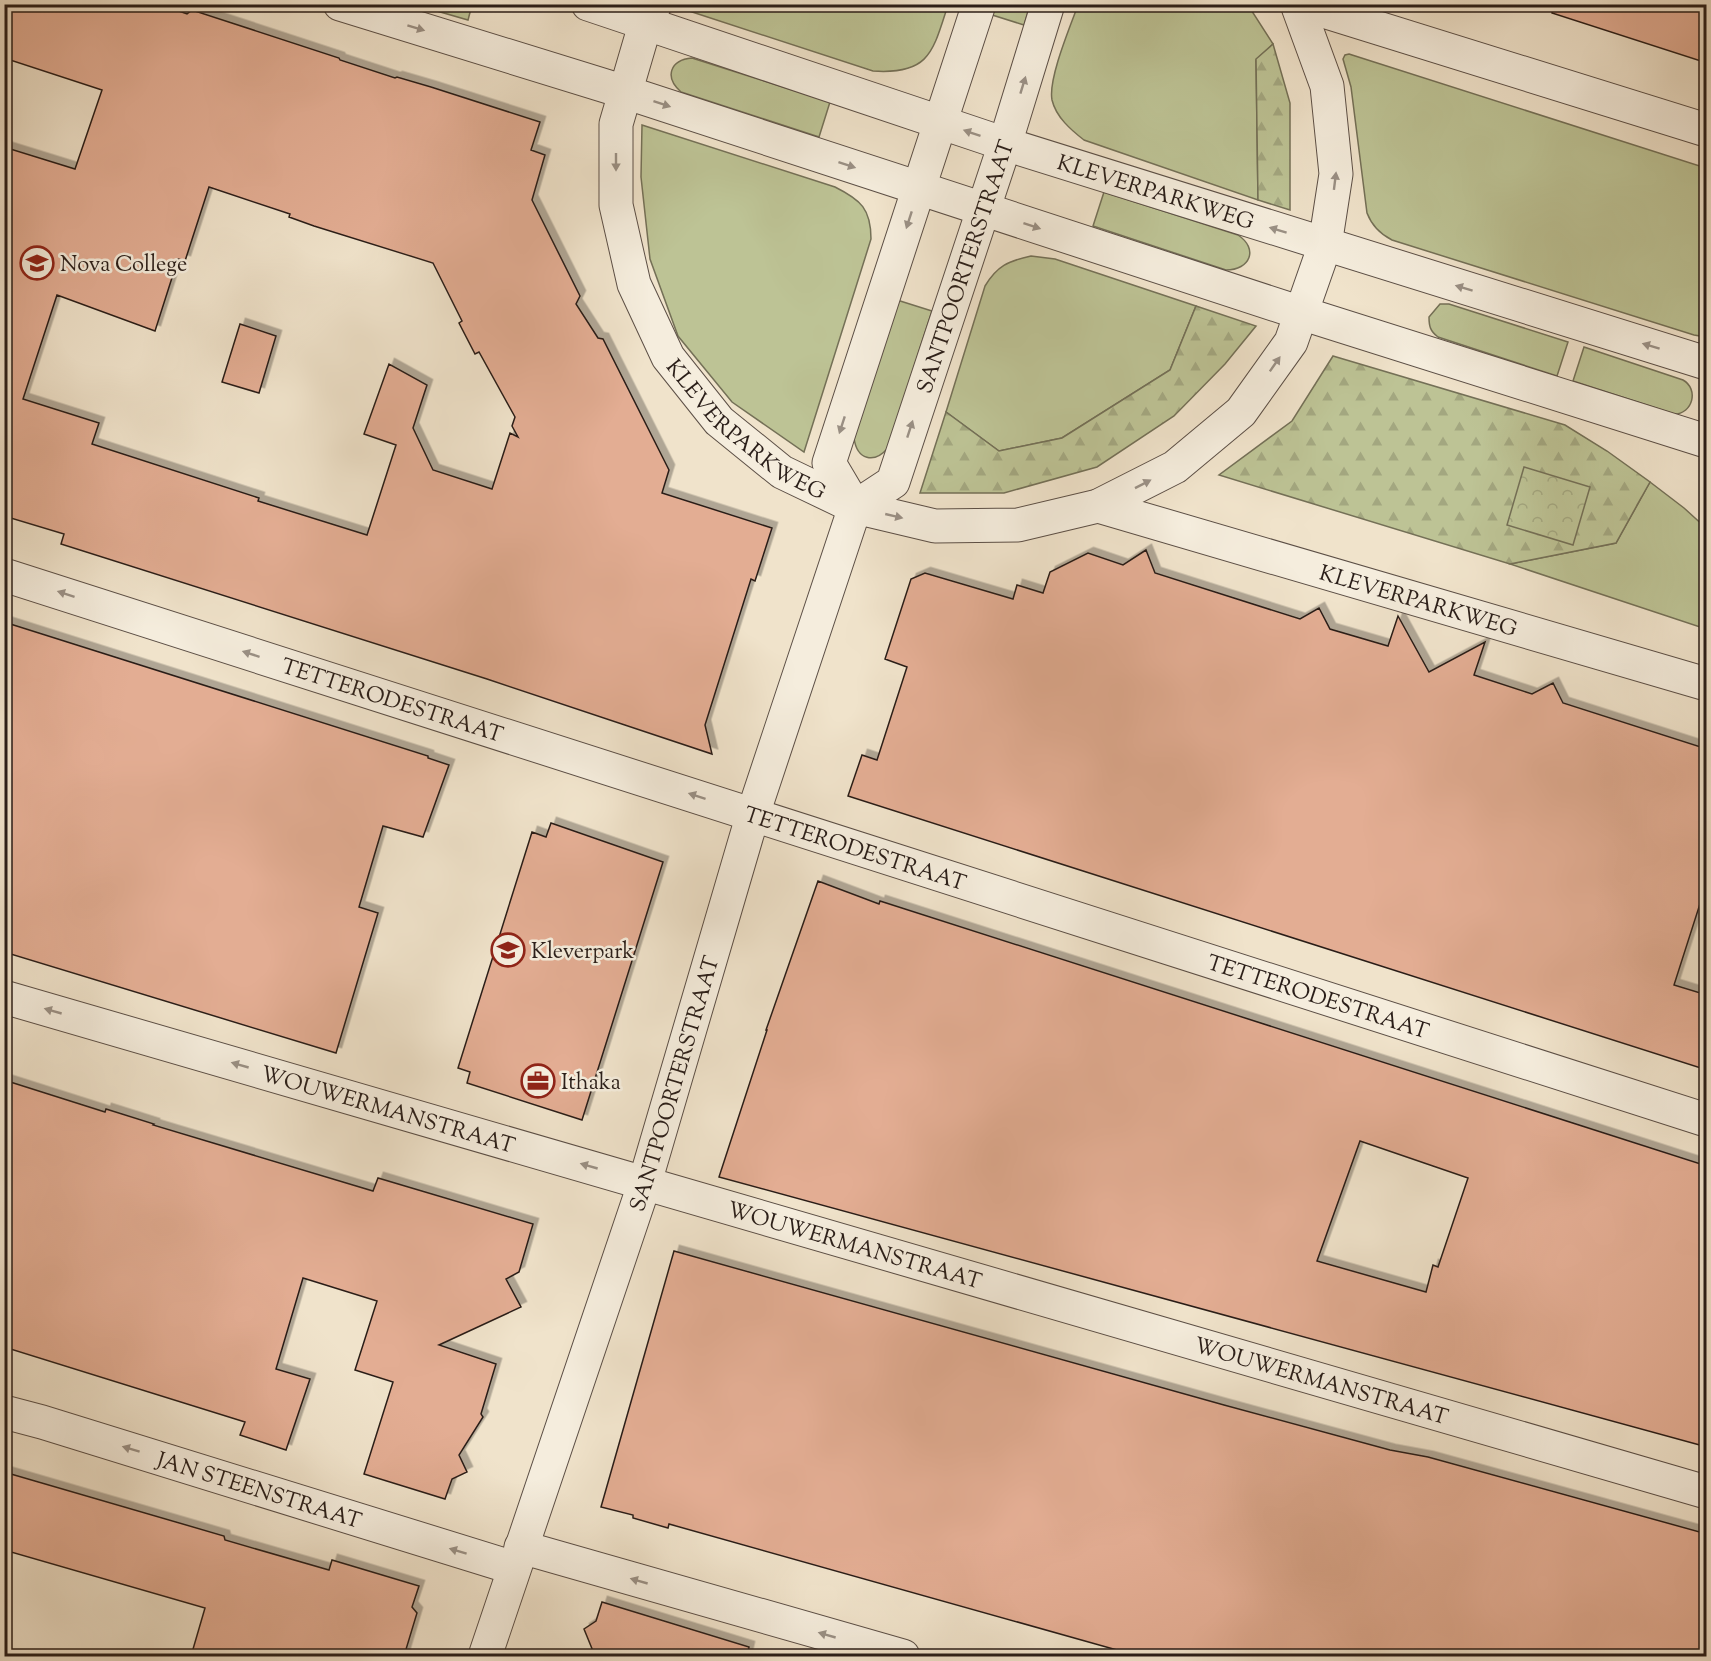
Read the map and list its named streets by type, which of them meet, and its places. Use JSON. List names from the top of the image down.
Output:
{
  "streets": {
    "street": [
      "KLEVERPARKWEG",
      "SANTPOORTERSTRAAT",
      "TETTERODESTRAAT",
      "WOUWERMANSTRAAT",
      "JAN STEENSTRAAT"
    ]
  },
  "crossings": [
    ["KLEVERPARKWEG", "SANTPOORTERSTRAAT"],
    ["SANTPOORTERSTRAAT", "TETTERODESTRAAT"],
    ["SANTPOORTERSTRAAT", "WOUWERMANSTRAAT"],
    ["SANTPOORTERSTRAAT", "JAN STEENSTRAAT"]
  ],
  "one_way": ["TETTERODESTRAAT", "WOUWERMANSTRAAT", "JAN STEENSTRAAT"],
  "places": {
    "school or university": ["Nova College", "Kleverpark"],
    "office": ["Ithaka"]
  }
}
